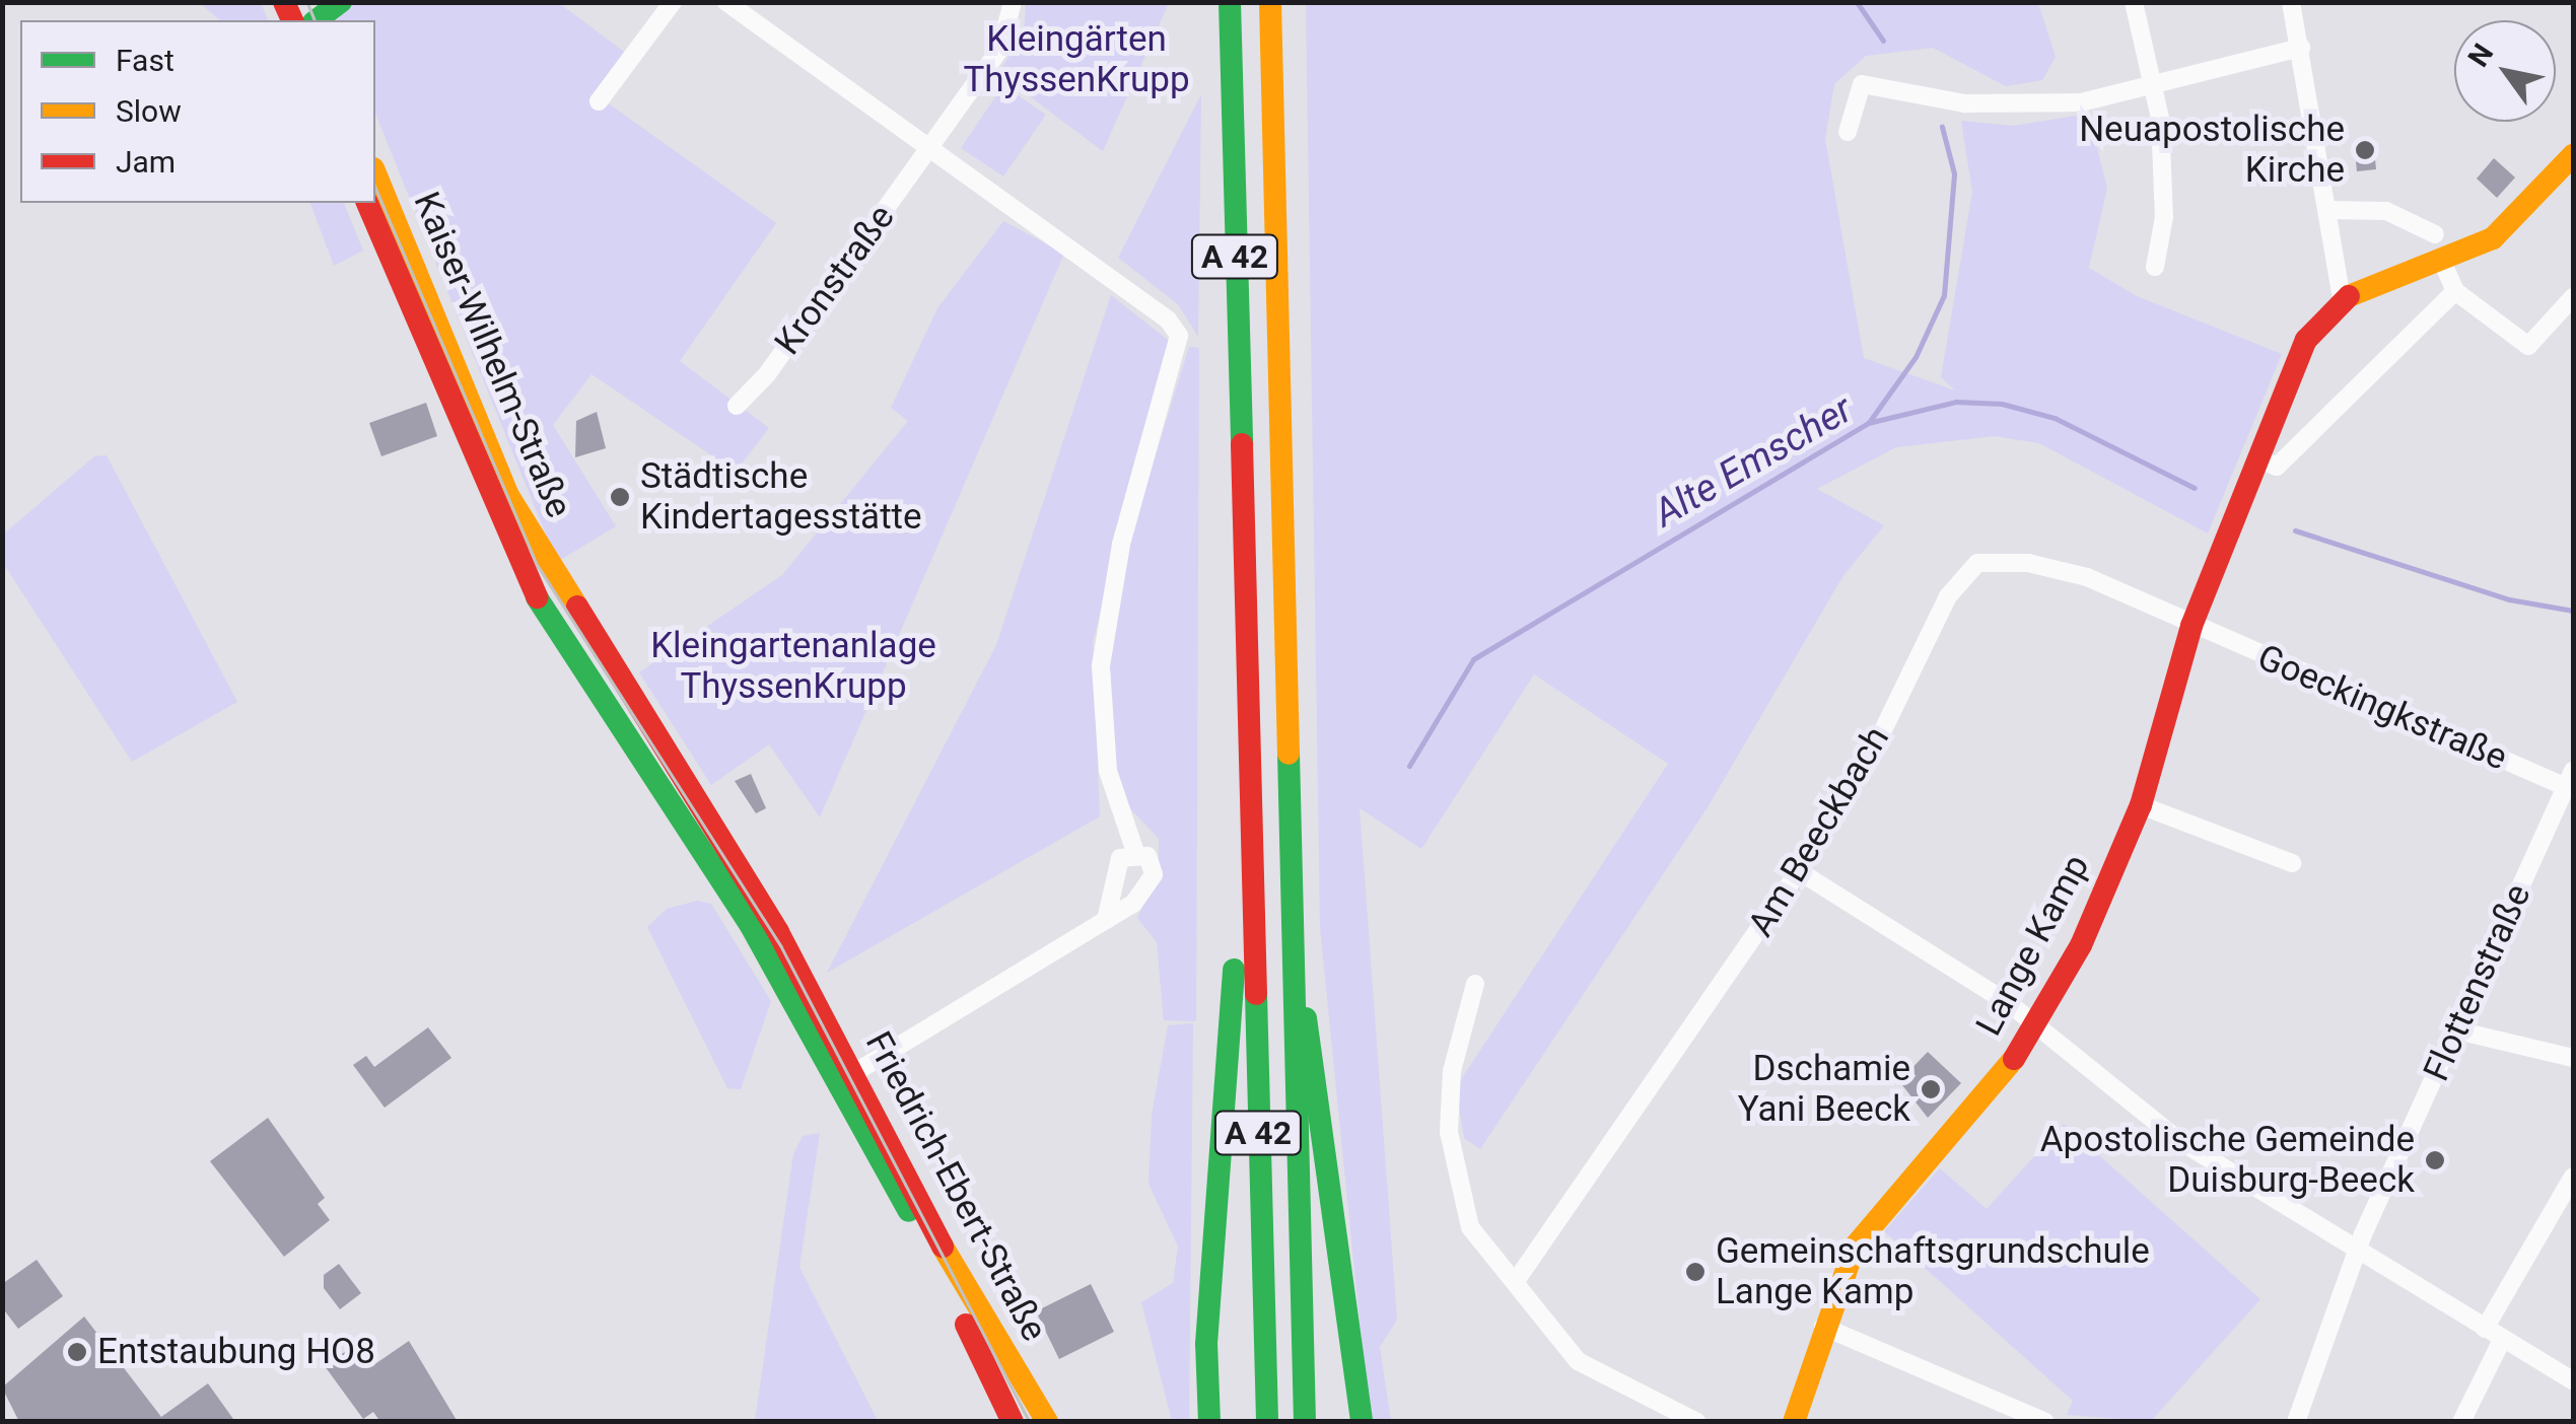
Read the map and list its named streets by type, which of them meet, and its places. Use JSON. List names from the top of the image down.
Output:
{
  "streets": {
    "main road": [
      "A 42",
      "Kaiser-Wilhelm-Straße",
      "Lange Kamp",
      "Friedrich-Ebert-Straße"
    ],
    "street": [
      "Kronstraße",
      "Goeckingkstraße",
      "Am Beeckbach",
      "Flottenstraße"
    ]
  },
  "crossings": [
    ["Kaiser-Wilhelm-Straße", "Friedrich-Ebert-Straße"],
    ["Goeckingkstraße", "Am Beeckbach"],
    ["Goeckingkstraße", "Lange Kamp"],
    ["Goeckingkstraße", "Flottenstraße"],
    ["Am Beeckbach", "Lange Kamp"]
  ],
  "water": ["Alte Emscher"],
  "parks": ["Kleingärten ThyssenKrupp", "Kleingartenanlage ThyssenKrupp"],
  "places": [
    "Neuapostolische Kirche",
    "Städtische Kindertagesstätte",
    "Dschamie Yani Beeck",
    "Apostolische Gemeinde Duisburg-Beeck",
    "Gemeinschaftsgrundschule Lange Kamp",
    "Entstaubung HO8"
  ],
  "legend": ["Fast", "Slow", "Jam"],
  "north": "top left"
}
